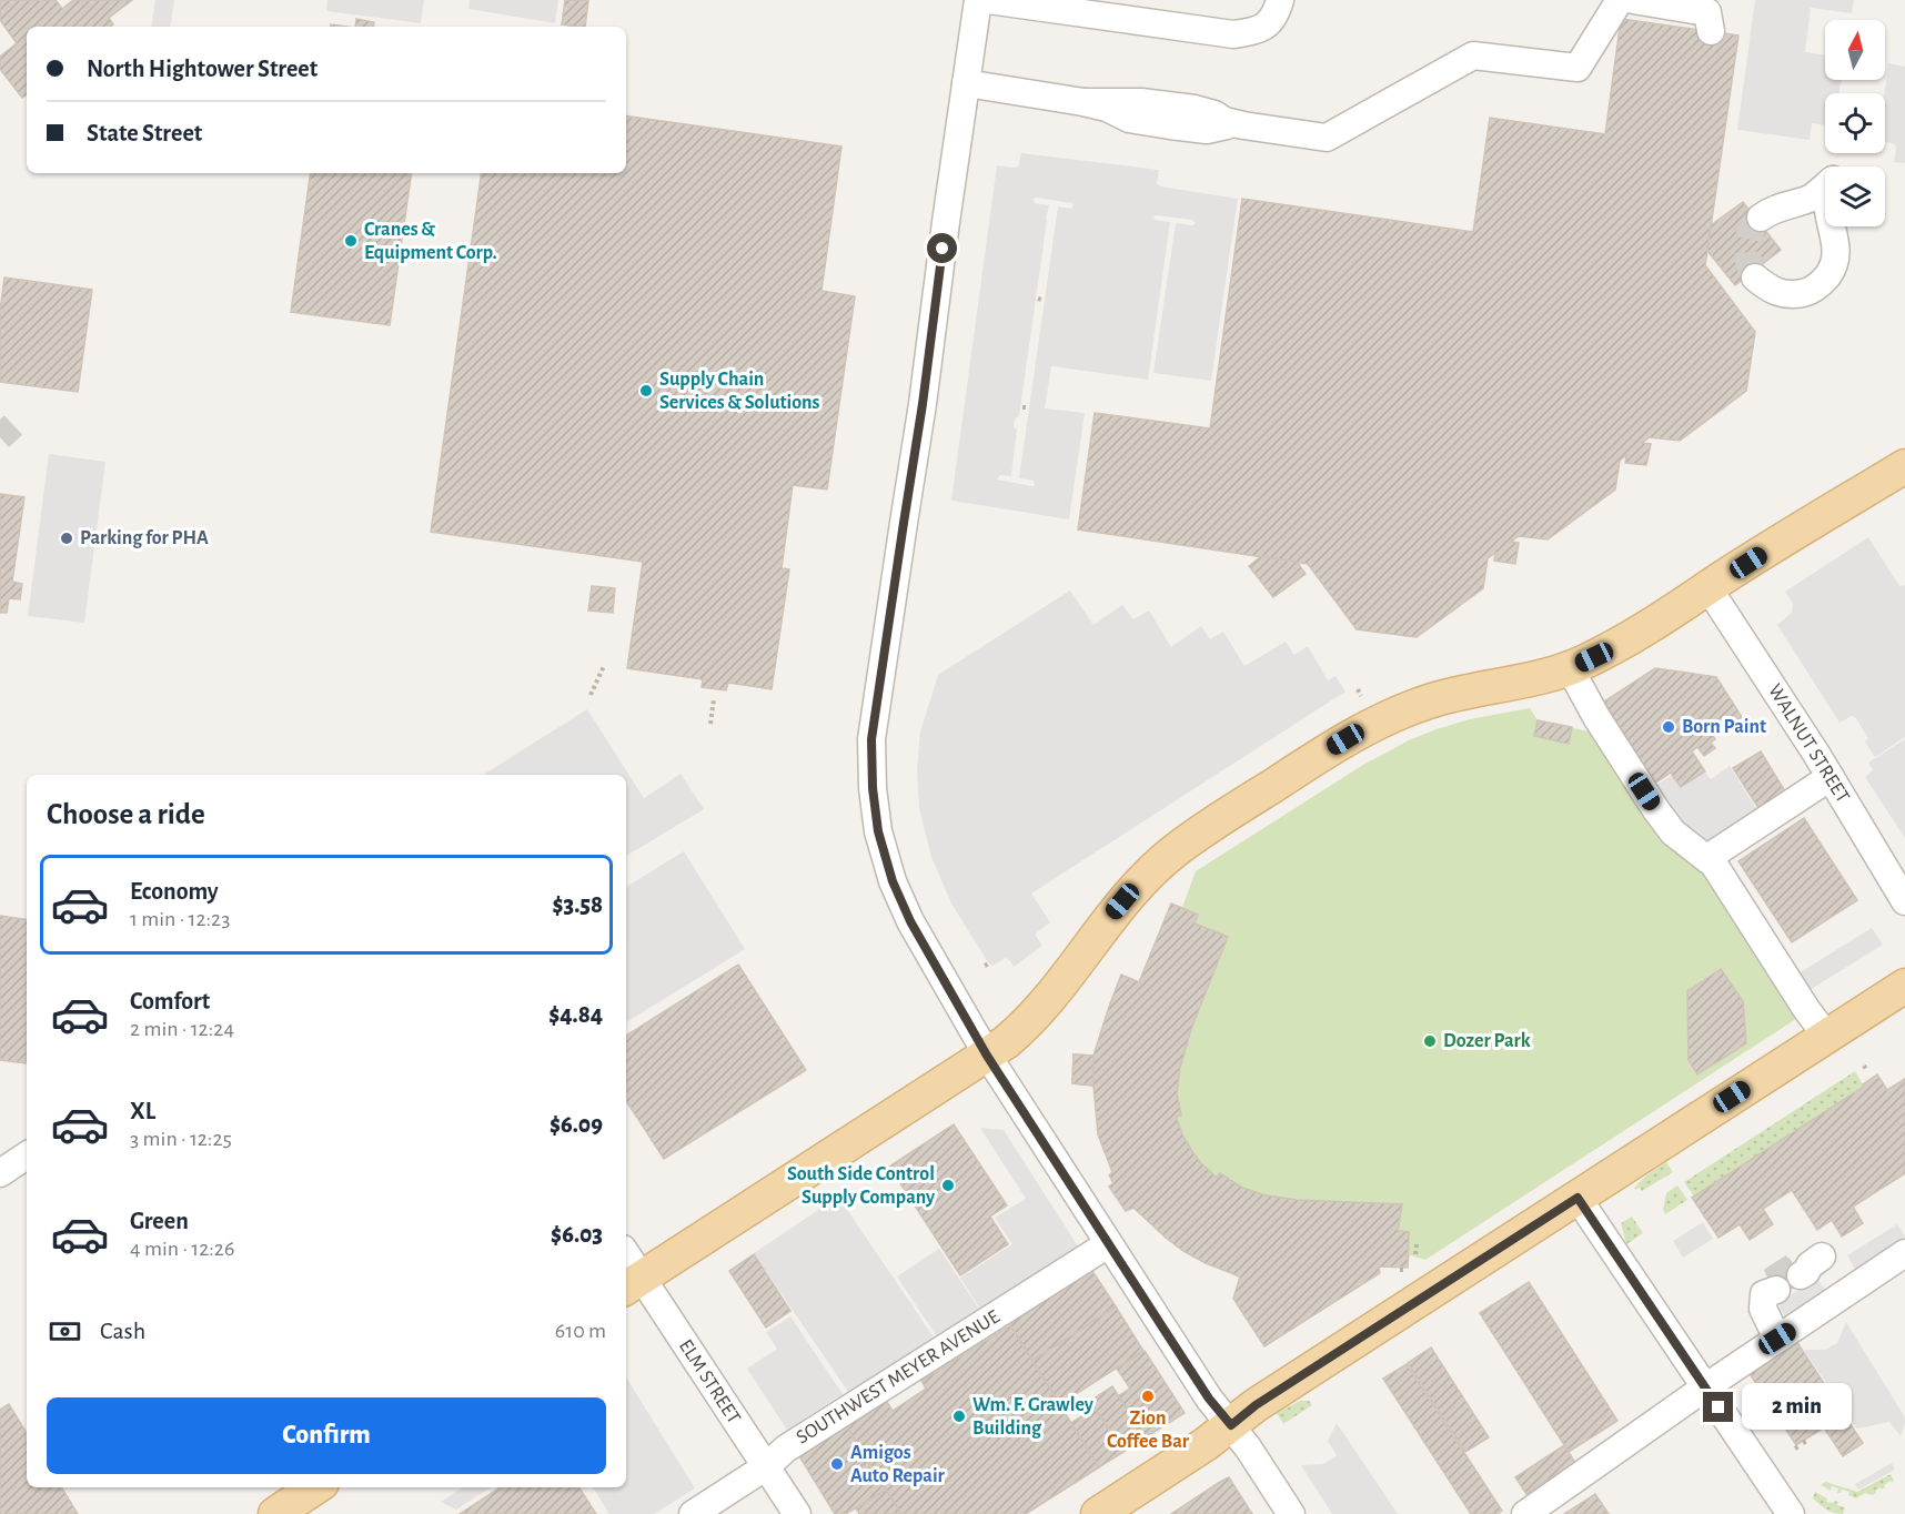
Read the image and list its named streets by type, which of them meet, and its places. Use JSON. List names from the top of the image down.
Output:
{
  "streets": {
    "street": ["WALNUT STREET", "SOUTHWEST MEYER AVENUE", "ELM STREET"]
  },
  "crossings": [
    ["SOUTHWEST MEYER AVENUE", "ELM STREET"]
  ],
  "places": [
    "Cranes & Equipment Corp.",
    "Supply Chain Services & Solutions",
    "Parking for PHA",
    "Born Paint",
    "Dozer Park",
    "South Side Control Supply Company",
    "Zion Coffee Bar",
    "Wm. F. Grawley Building",
    "Amigos Auto Repair"
  ],
  "north": "top",
  "page": {
    "banner": ["North Hightower Street", "State Street"],
    "heading": "Choose a ride",
    "list": [
      {
        "name": "Economy",
        "note": "1 min · 12:23",
        "value": "$3.58"
      },
      {
        "name": "Comfort",
        "note": "2 min · 12:24",
        "value": "$4.84"
      },
      {
        "name": "XL",
        "note": "3 min · 12:25",
        "value": "$6.09"
      },
      {
        "name": "Green",
        "note": "4 min · 12:26",
        "value": "$6.03"
      }
    ],
    "pay": ["Cash", "610 m"],
    "bubble": "2 min",
    "buttons": "Confirm"
  }
}
